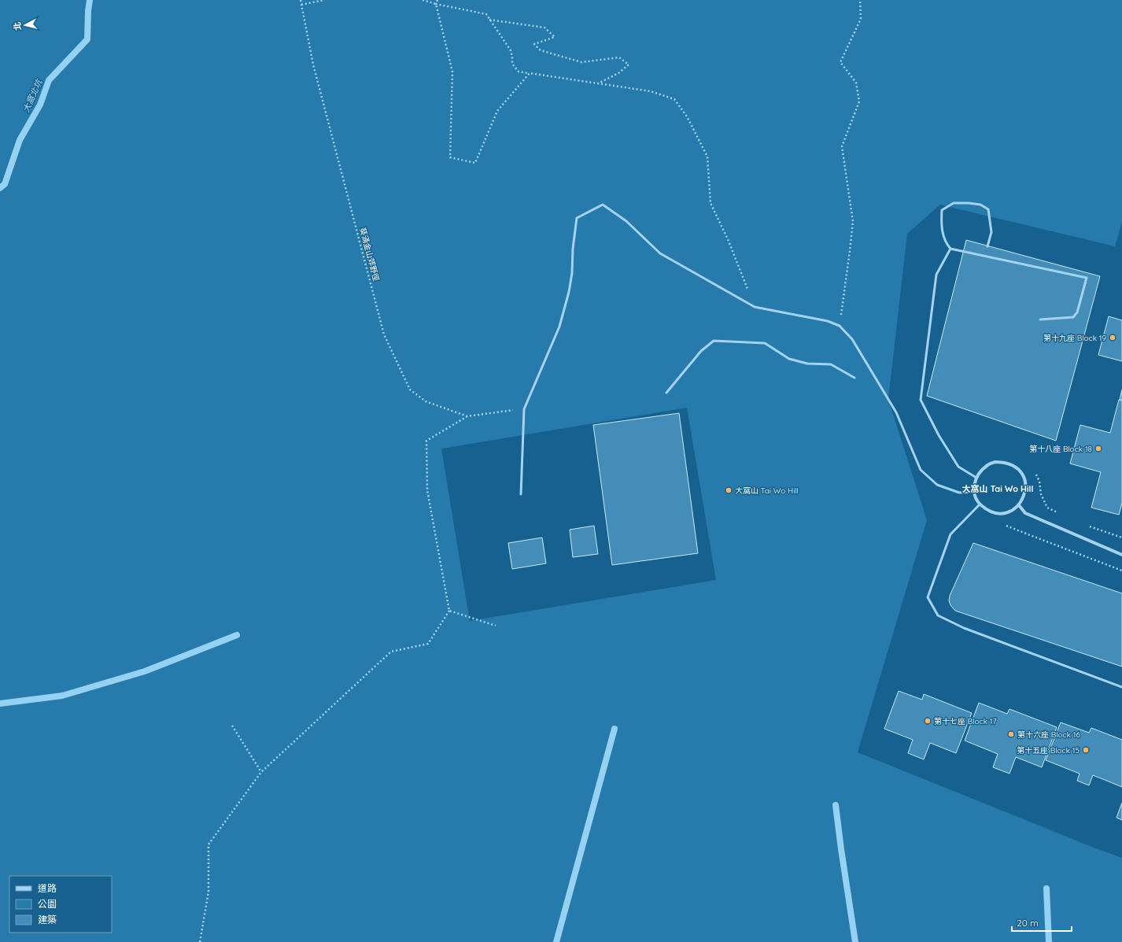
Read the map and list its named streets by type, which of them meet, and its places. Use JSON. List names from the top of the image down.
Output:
{
  "streets": {
    "path": ["葵涌金山郊野徑"]
  },
  "districts": ["大窩山 Tai Wo Hill"],
  "water": ["大窩北坑"],
  "places": [
    "第十九座 Block 19",
    "第十八座 Block 18",
    "大窩山 Tai Wo Hill",
    "第十七座 Block 17",
    "第十六座 Block 16",
    "第十五座 Block 15"
  ],
  "legend": ["道路", "公園", "建築"],
  "scale_bar": "20 m",
  "north": "left"
}
